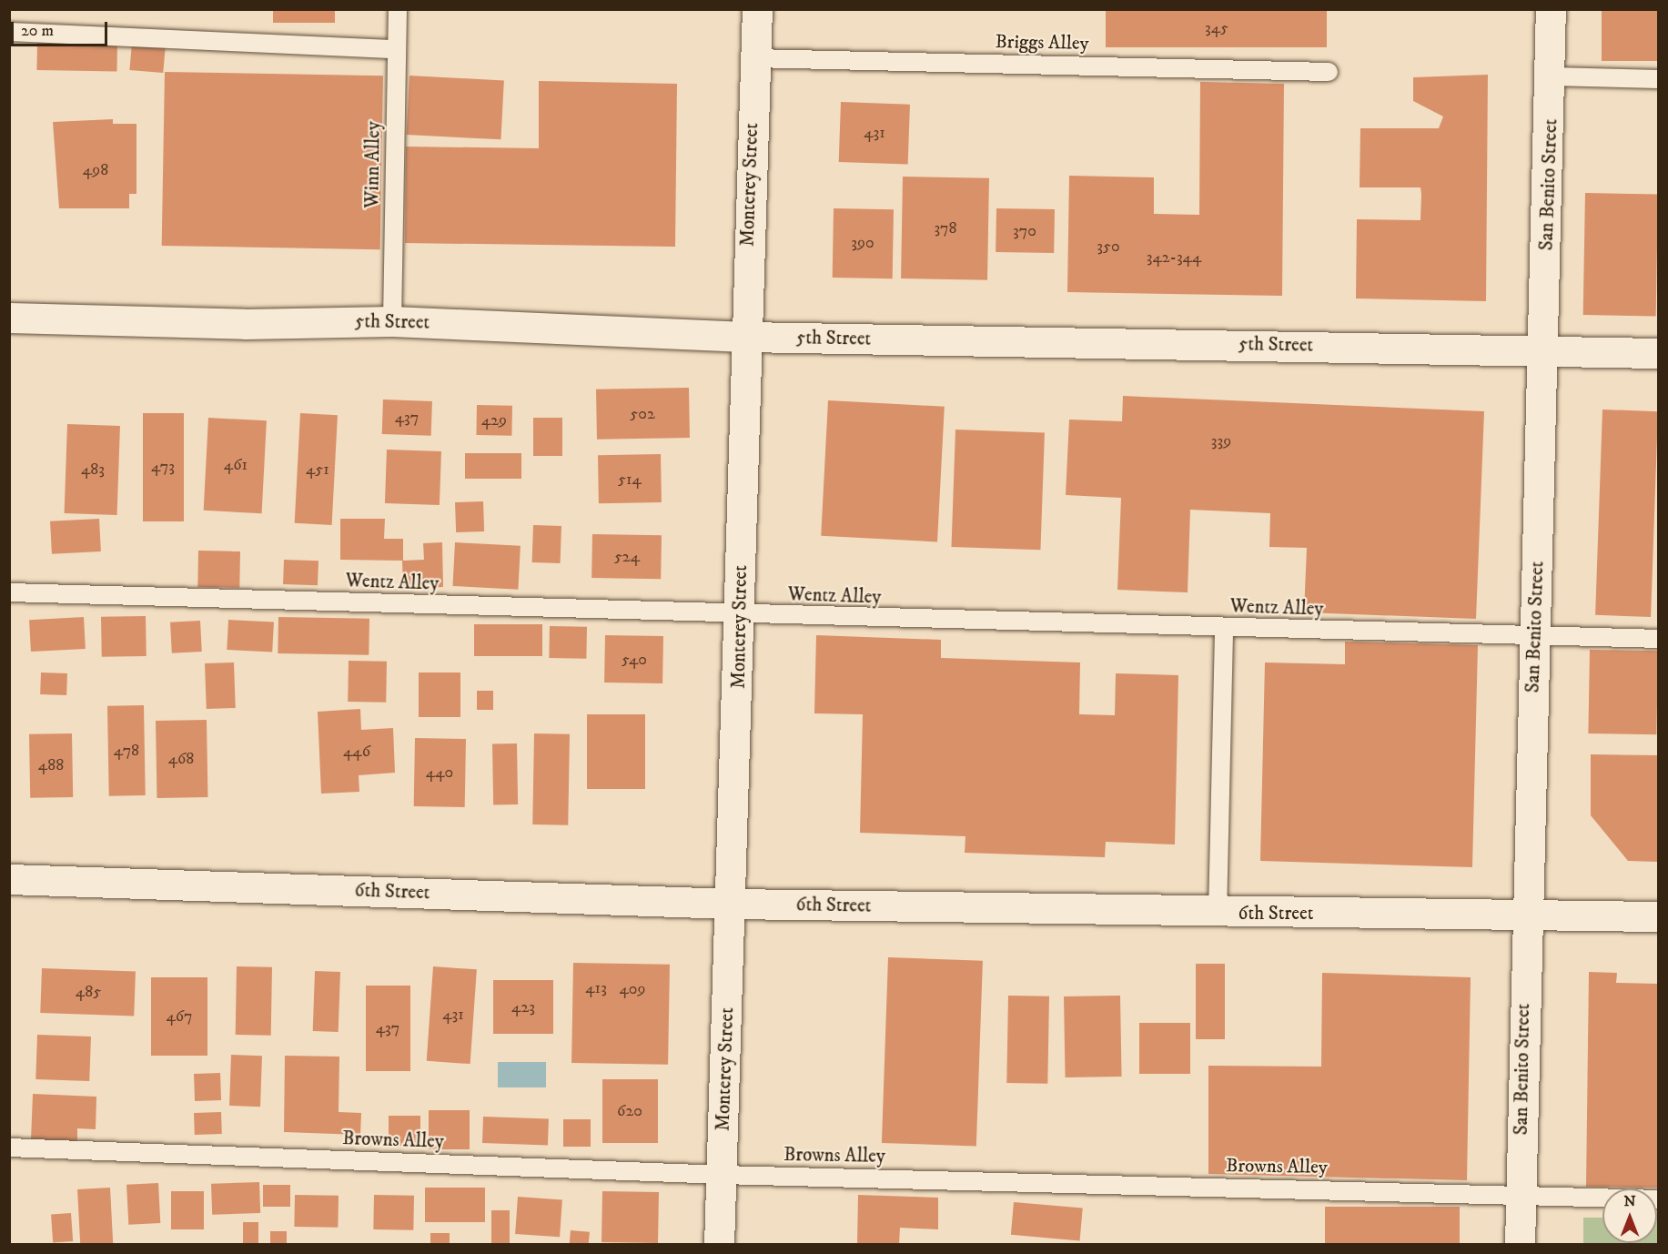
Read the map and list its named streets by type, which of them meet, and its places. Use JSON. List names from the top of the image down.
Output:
{
  "streets": {
    "street": [
      "Monterey Street",
      "San Benito Street",
      "5th Street",
      "6th Street"
    ],
    "lane": [
      "Briggs Alley",
      "Winn Alley",
      "Wentz Alley",
      "Browns Alley"
    ]
  },
  "crossings": [
    ["Briggs Alley", "Monterey Street"],
    ["Winn Alley", "5th Street"],
    ["Monterey Street", "5th Street"],
    ["Monterey Street", "Wentz Alley"],
    ["Monterey Street", "6th Street"],
    ["Monterey Street", "Browns Alley"],
    ["San Benito Street", "5th Street"],
    ["San Benito Street", "Wentz Alley"],
    ["San Benito Street", "6th Street"],
    ["San Benito Street", "Browns Alley"]
  ],
  "house_numbers": [
    "345",
    "431",
    "498",
    "378",
    "370",
    "390",
    "350",
    "342-344",
    "502",
    "437",
    "429",
    "339",
    "461",
    "473",
    "483",
    "451",
    "514",
    "524",
    "540",
    "478",
    "446",
    "468",
    "488",
    "440",
    "413",
    "409",
    "485",
    "423",
    "431",
    "467",
    "437",
    "620"
  ],
  "scale_bar": "20 m",
  "north": "top"
}
